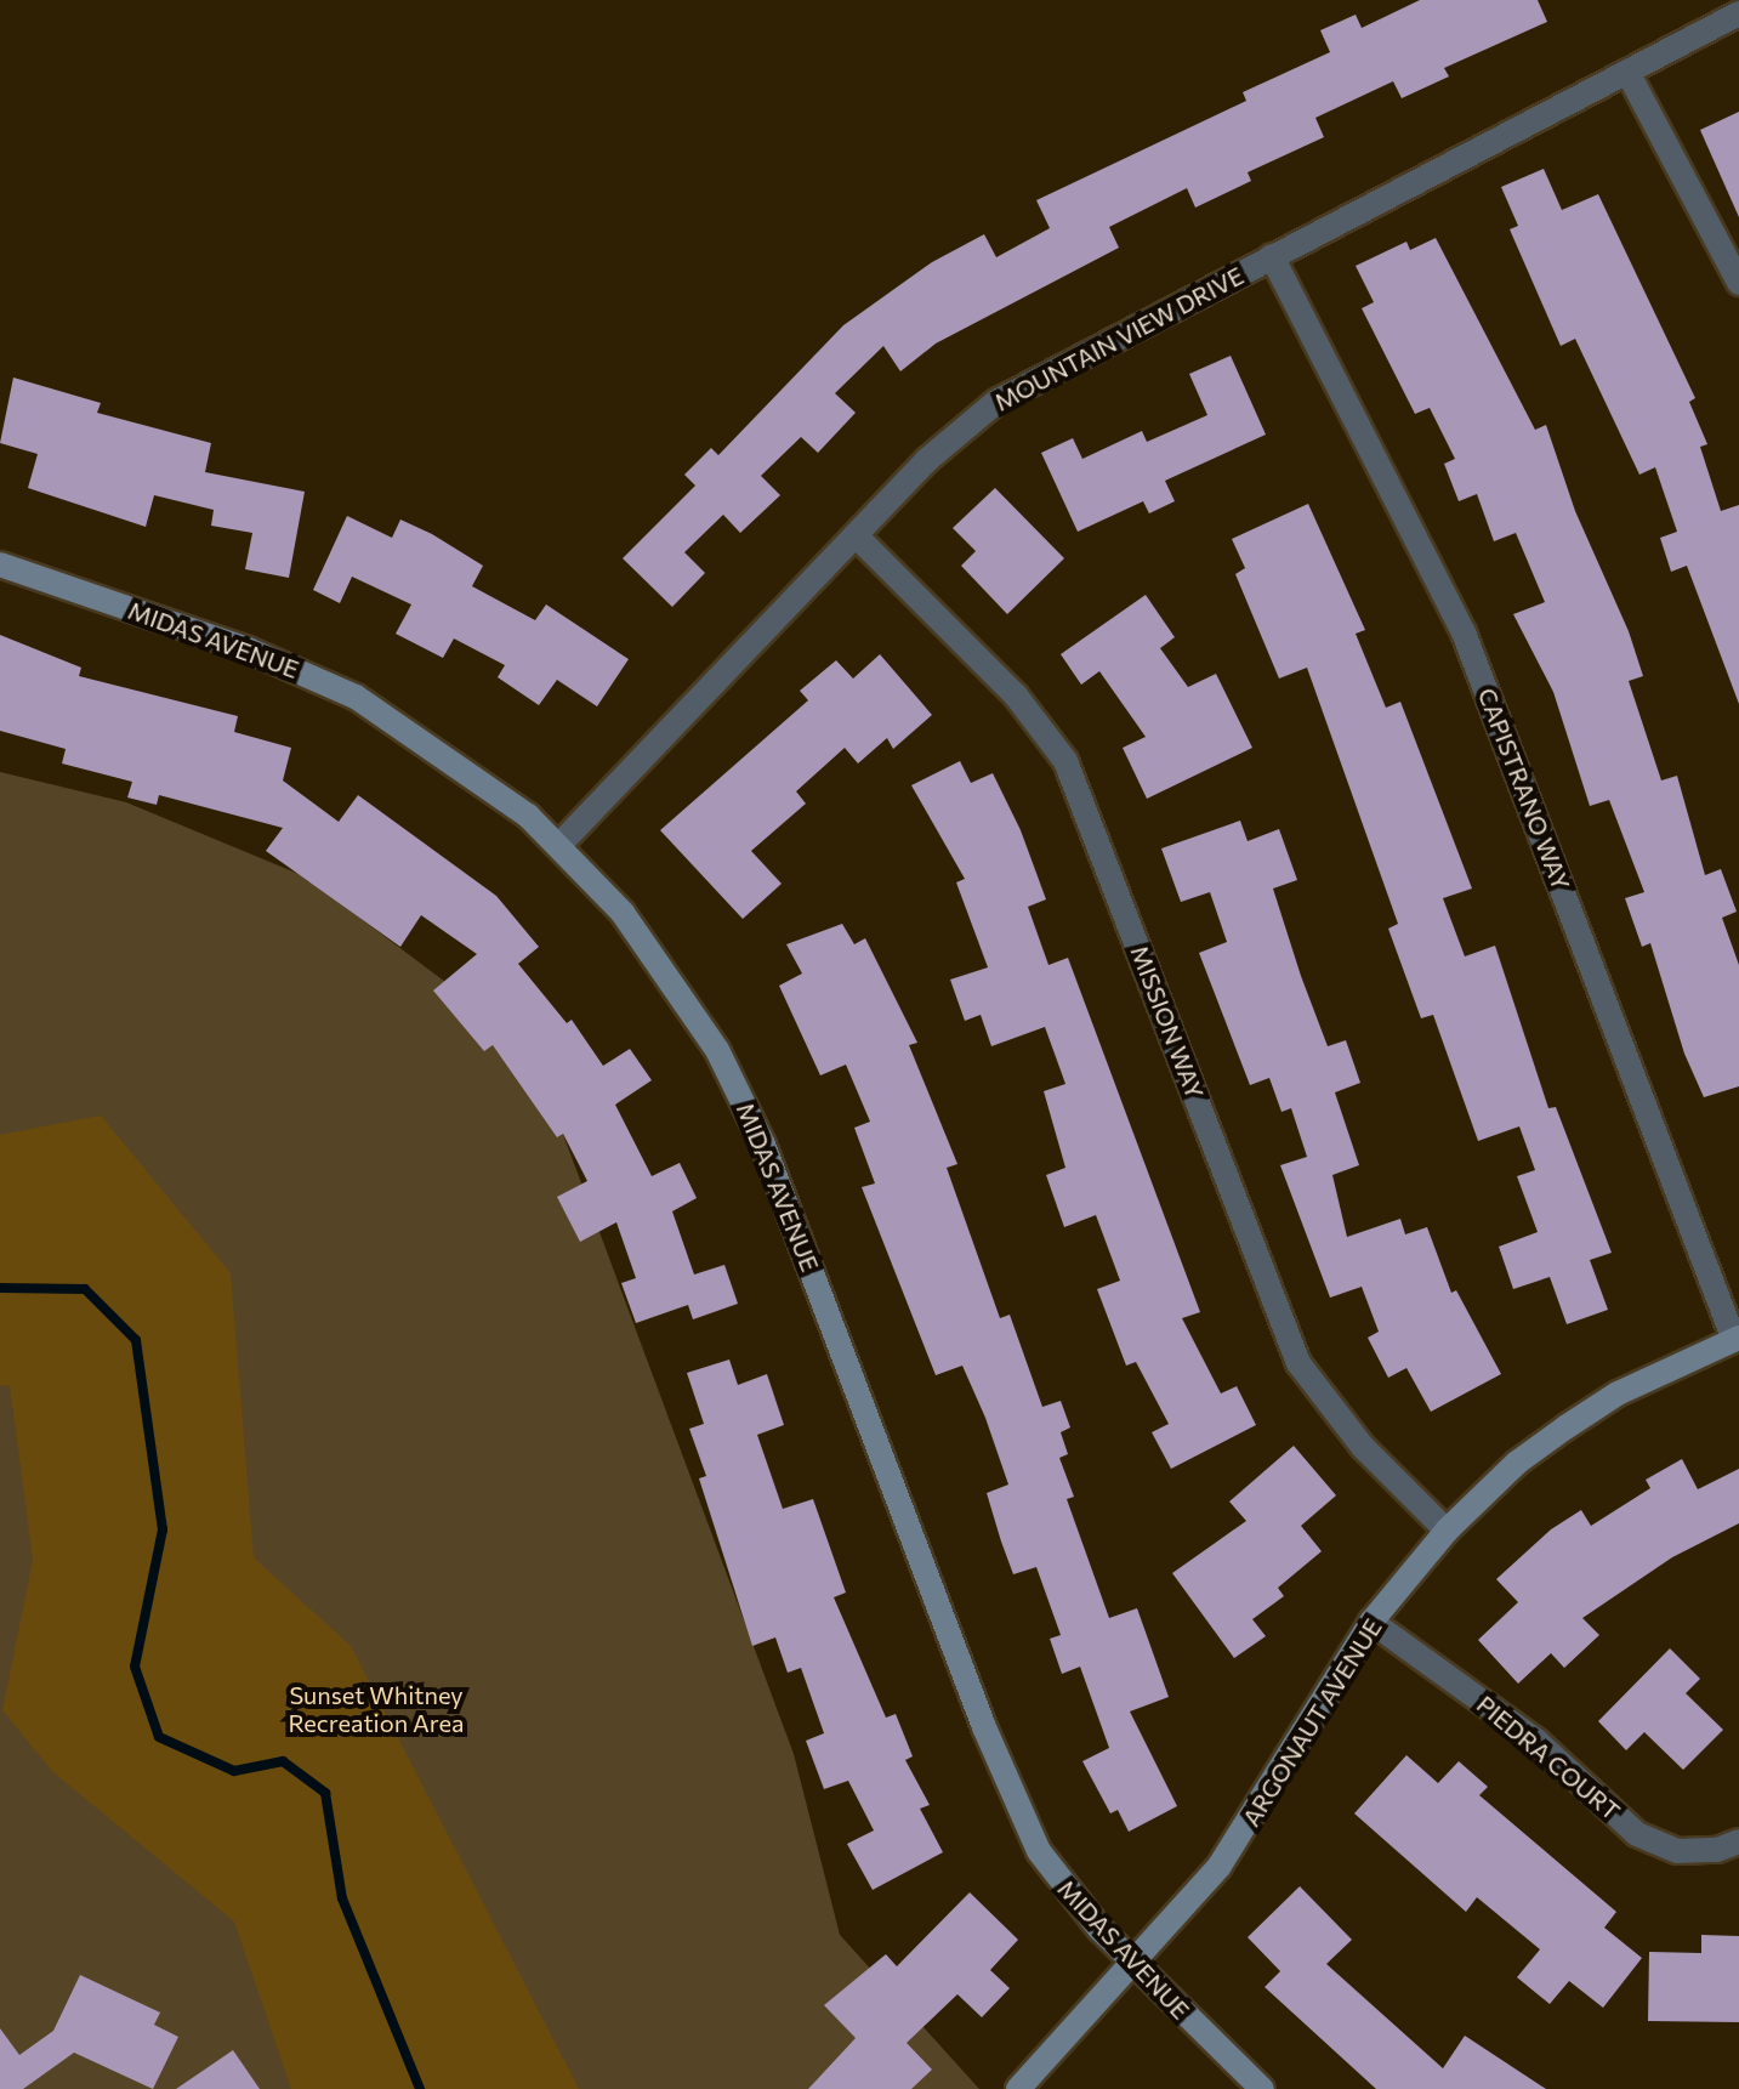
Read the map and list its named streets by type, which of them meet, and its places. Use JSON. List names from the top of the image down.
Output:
{
  "streets": {
    "street": [
      "MOUNTAIN VIEW DRIVE",
      "MIDAS AVENUE",
      "CAPISTRANO WAY",
      "MISSION WAY",
      "ARGONAUT AVENUE",
      "PIEDRA COURT"
    ]
  },
  "crossings": [
    ["MOUNTAIN VIEW DRIVE", "MIDAS AVENUE"],
    ["MOUNTAIN VIEW DRIVE", "CAPISTRANO WAY"],
    ["MOUNTAIN VIEW DRIVE", "MISSION WAY"],
    ["MIDAS AVENUE", "ARGONAUT AVENUE"],
    ["CAPISTRANO WAY", "ARGONAUT AVENUE"],
    ["MISSION WAY", "ARGONAUT AVENUE"],
    ["ARGONAUT AVENUE", "PIEDRA COURT"]
  ],
  "parks": ["Sunset Whitney Recreation Area"]
}
